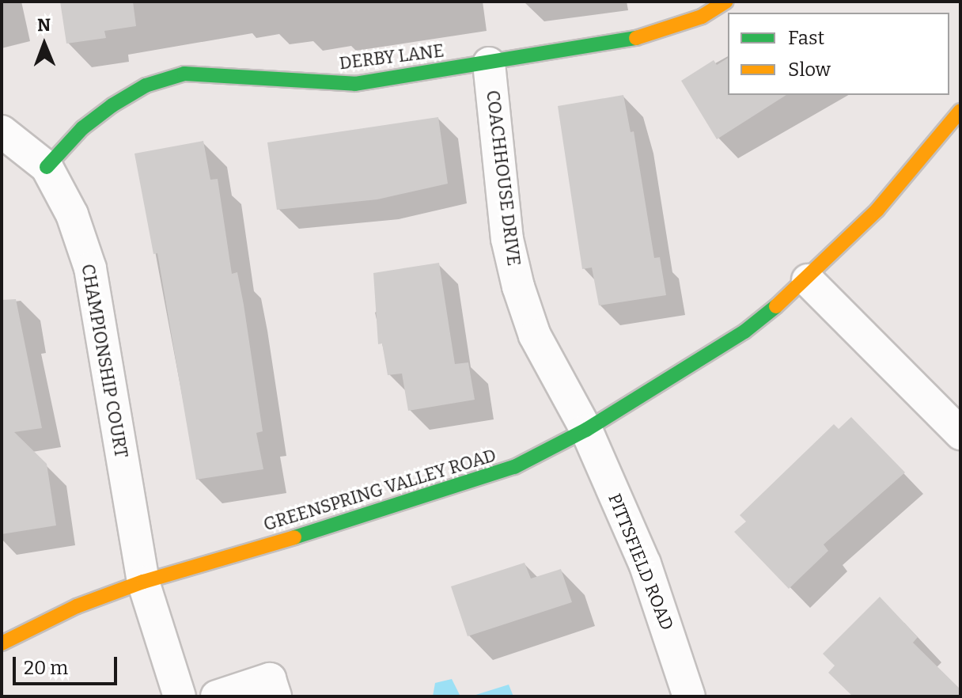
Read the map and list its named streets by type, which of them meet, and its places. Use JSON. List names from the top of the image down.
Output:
{
  "streets": {
    "street": [
      "DERBY LANE",
      "COACHHOUSE DRIVE",
      "CHAMPIONSHIP COURT",
      "GREENSPRING VALLEY ROAD",
      "PITTSFIELD ROAD"
    ]
  },
  "crossings": [
    ["DERBY LANE", "COACHHOUSE DRIVE"],
    ["DERBY LANE", "CHAMPIONSHIP COURT"],
    ["COACHHOUSE DRIVE", "GREENSPRING VALLEY ROAD"],
    ["COACHHOUSE DRIVE", "PITTSFIELD ROAD"],
    ["CHAMPIONSHIP COURT", "GREENSPRING VALLEY ROAD"],
    ["GREENSPRING VALLEY ROAD", "PITTSFIELD ROAD"]
  ],
  "legend": ["Fast", "Slow"],
  "scale_bar": "20 m",
  "north": "top"
}
